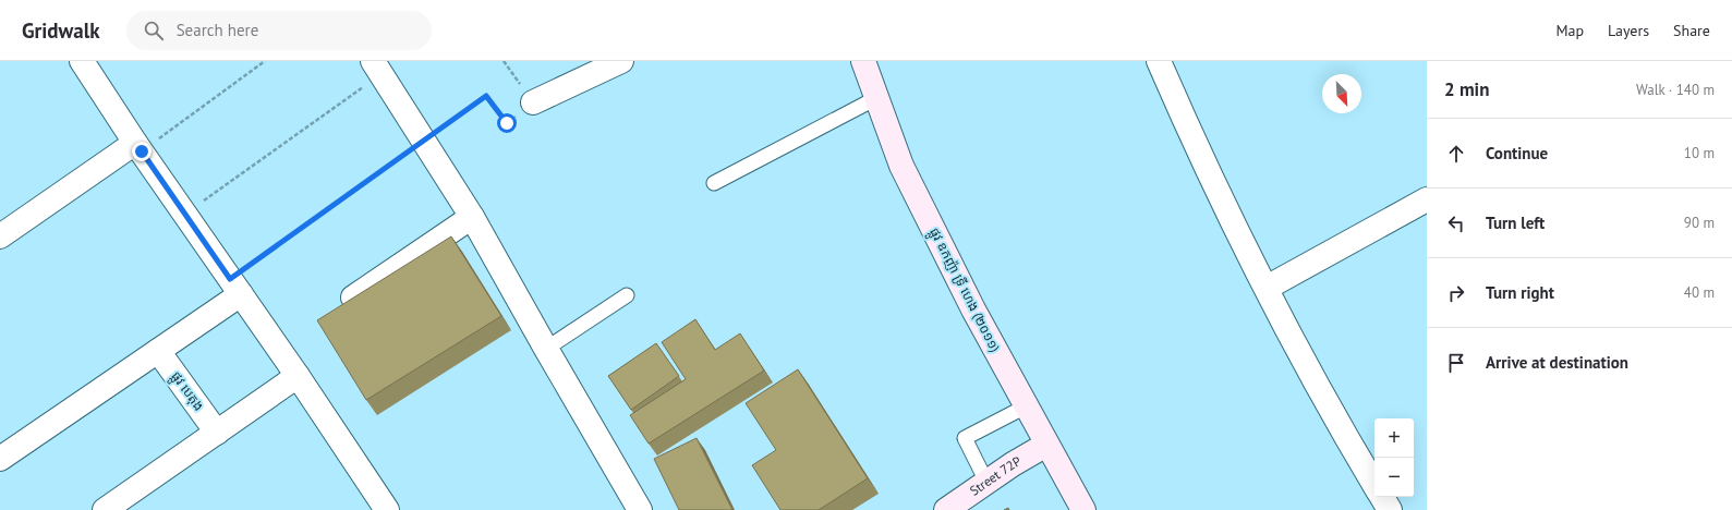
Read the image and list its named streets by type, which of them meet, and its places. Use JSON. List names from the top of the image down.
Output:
{
  "streets": {
    "main road": ["ផ្លូវ ឧកញ៉ា ទ្រី ហេង (២០១១)", "Street 72P"],
    "street": ["ផ្លូវ បេតុង"]
  },
  "crossings": [
    ["ផ្លូវ ឧកញ៉ា ទ្រី ហេង (២០១១)", "Street 72P"]
  ],
  "north": "bottom right",
  "page": {
    "header": "Gridwalk",
    "search": "Search here",
    "nav": ["Map", "Layers", "Share"],
    "heading": ["2 min", "Walk · 140 m"],
    "list": [
      ["Continue", "10 m"],
      ["Turn left", "90 m"],
      ["Turn right", "40 m"],
      "Arrive at destination"
    ],
    "map_buttons": ["+", "−"]
  }
}
